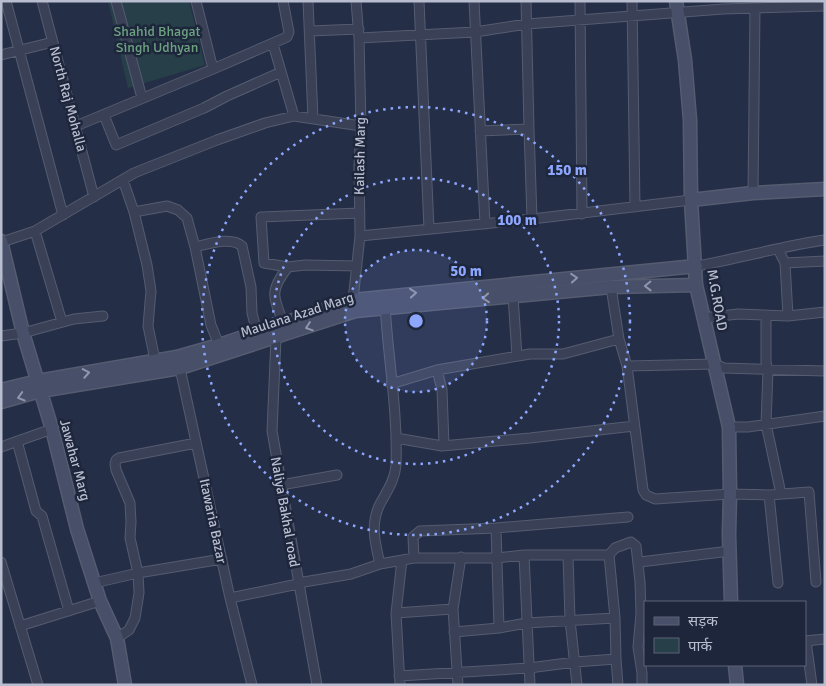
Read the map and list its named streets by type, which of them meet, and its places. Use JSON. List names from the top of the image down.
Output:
{
  "streets": {
    "street": [
      "North Raj Mohalla",
      "Kailash Marg",
      "M.G.ROAD",
      "Maulana Azad Marg",
      "Jawahar Marg",
      "Naliya Bakhal road",
      "Itawaria Bazar"
    ]
  },
  "crossings": [
    ["Kailash Marg", "Maulana Azad Marg"],
    ["M.G.ROAD", "Maulana Azad Marg"],
    ["Maulana Azad Marg", "Jawahar Marg"],
    ["Maulana Azad Marg", "Naliya Bakhal road"],
    ["Maulana Azad Marg", "Itawaria Bazar"]
  ],
  "parks": ["Shahid Bhagat Singh Udhyan"],
  "legend": ["सड़क", "पार्क"],
  "rings": ["150 m", "100 m", "50 m"]
}
